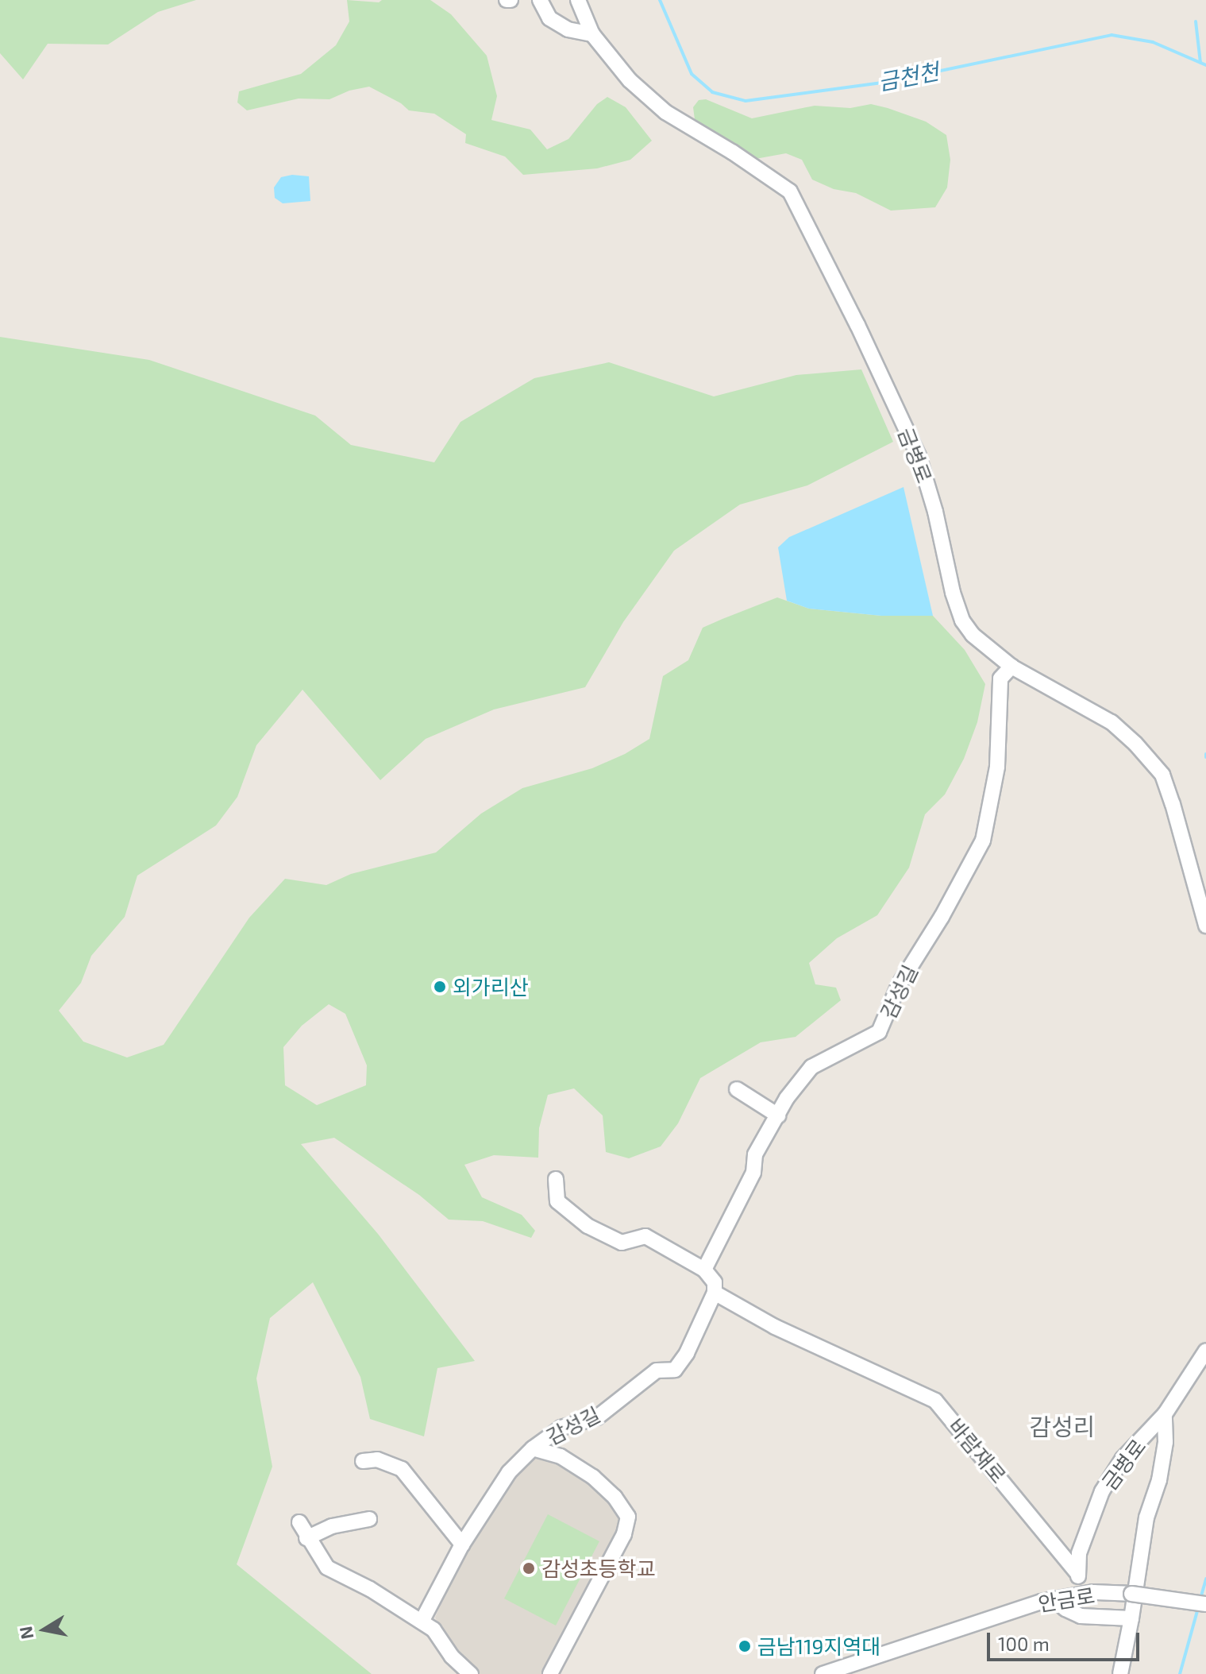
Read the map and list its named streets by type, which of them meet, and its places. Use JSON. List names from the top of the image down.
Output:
{
  "streets": {
    "street": [
      "금병로",
      "감성길",
      "바람재로",
      "안금로"
    ]
  },
  "crossings": [
    ["금병로", "감성길"],
    ["금병로", "바람재로"],
    ["금병로", "안금로"],
    ["감성길", "바람재로"]
  ],
  "districts": ["감성리"],
  "water": ["금천천"],
  "places": ["외가리산", "감성초등학교", "금남119지역대"],
  "scale_bar": "100 m",
  "north": "left"
}
